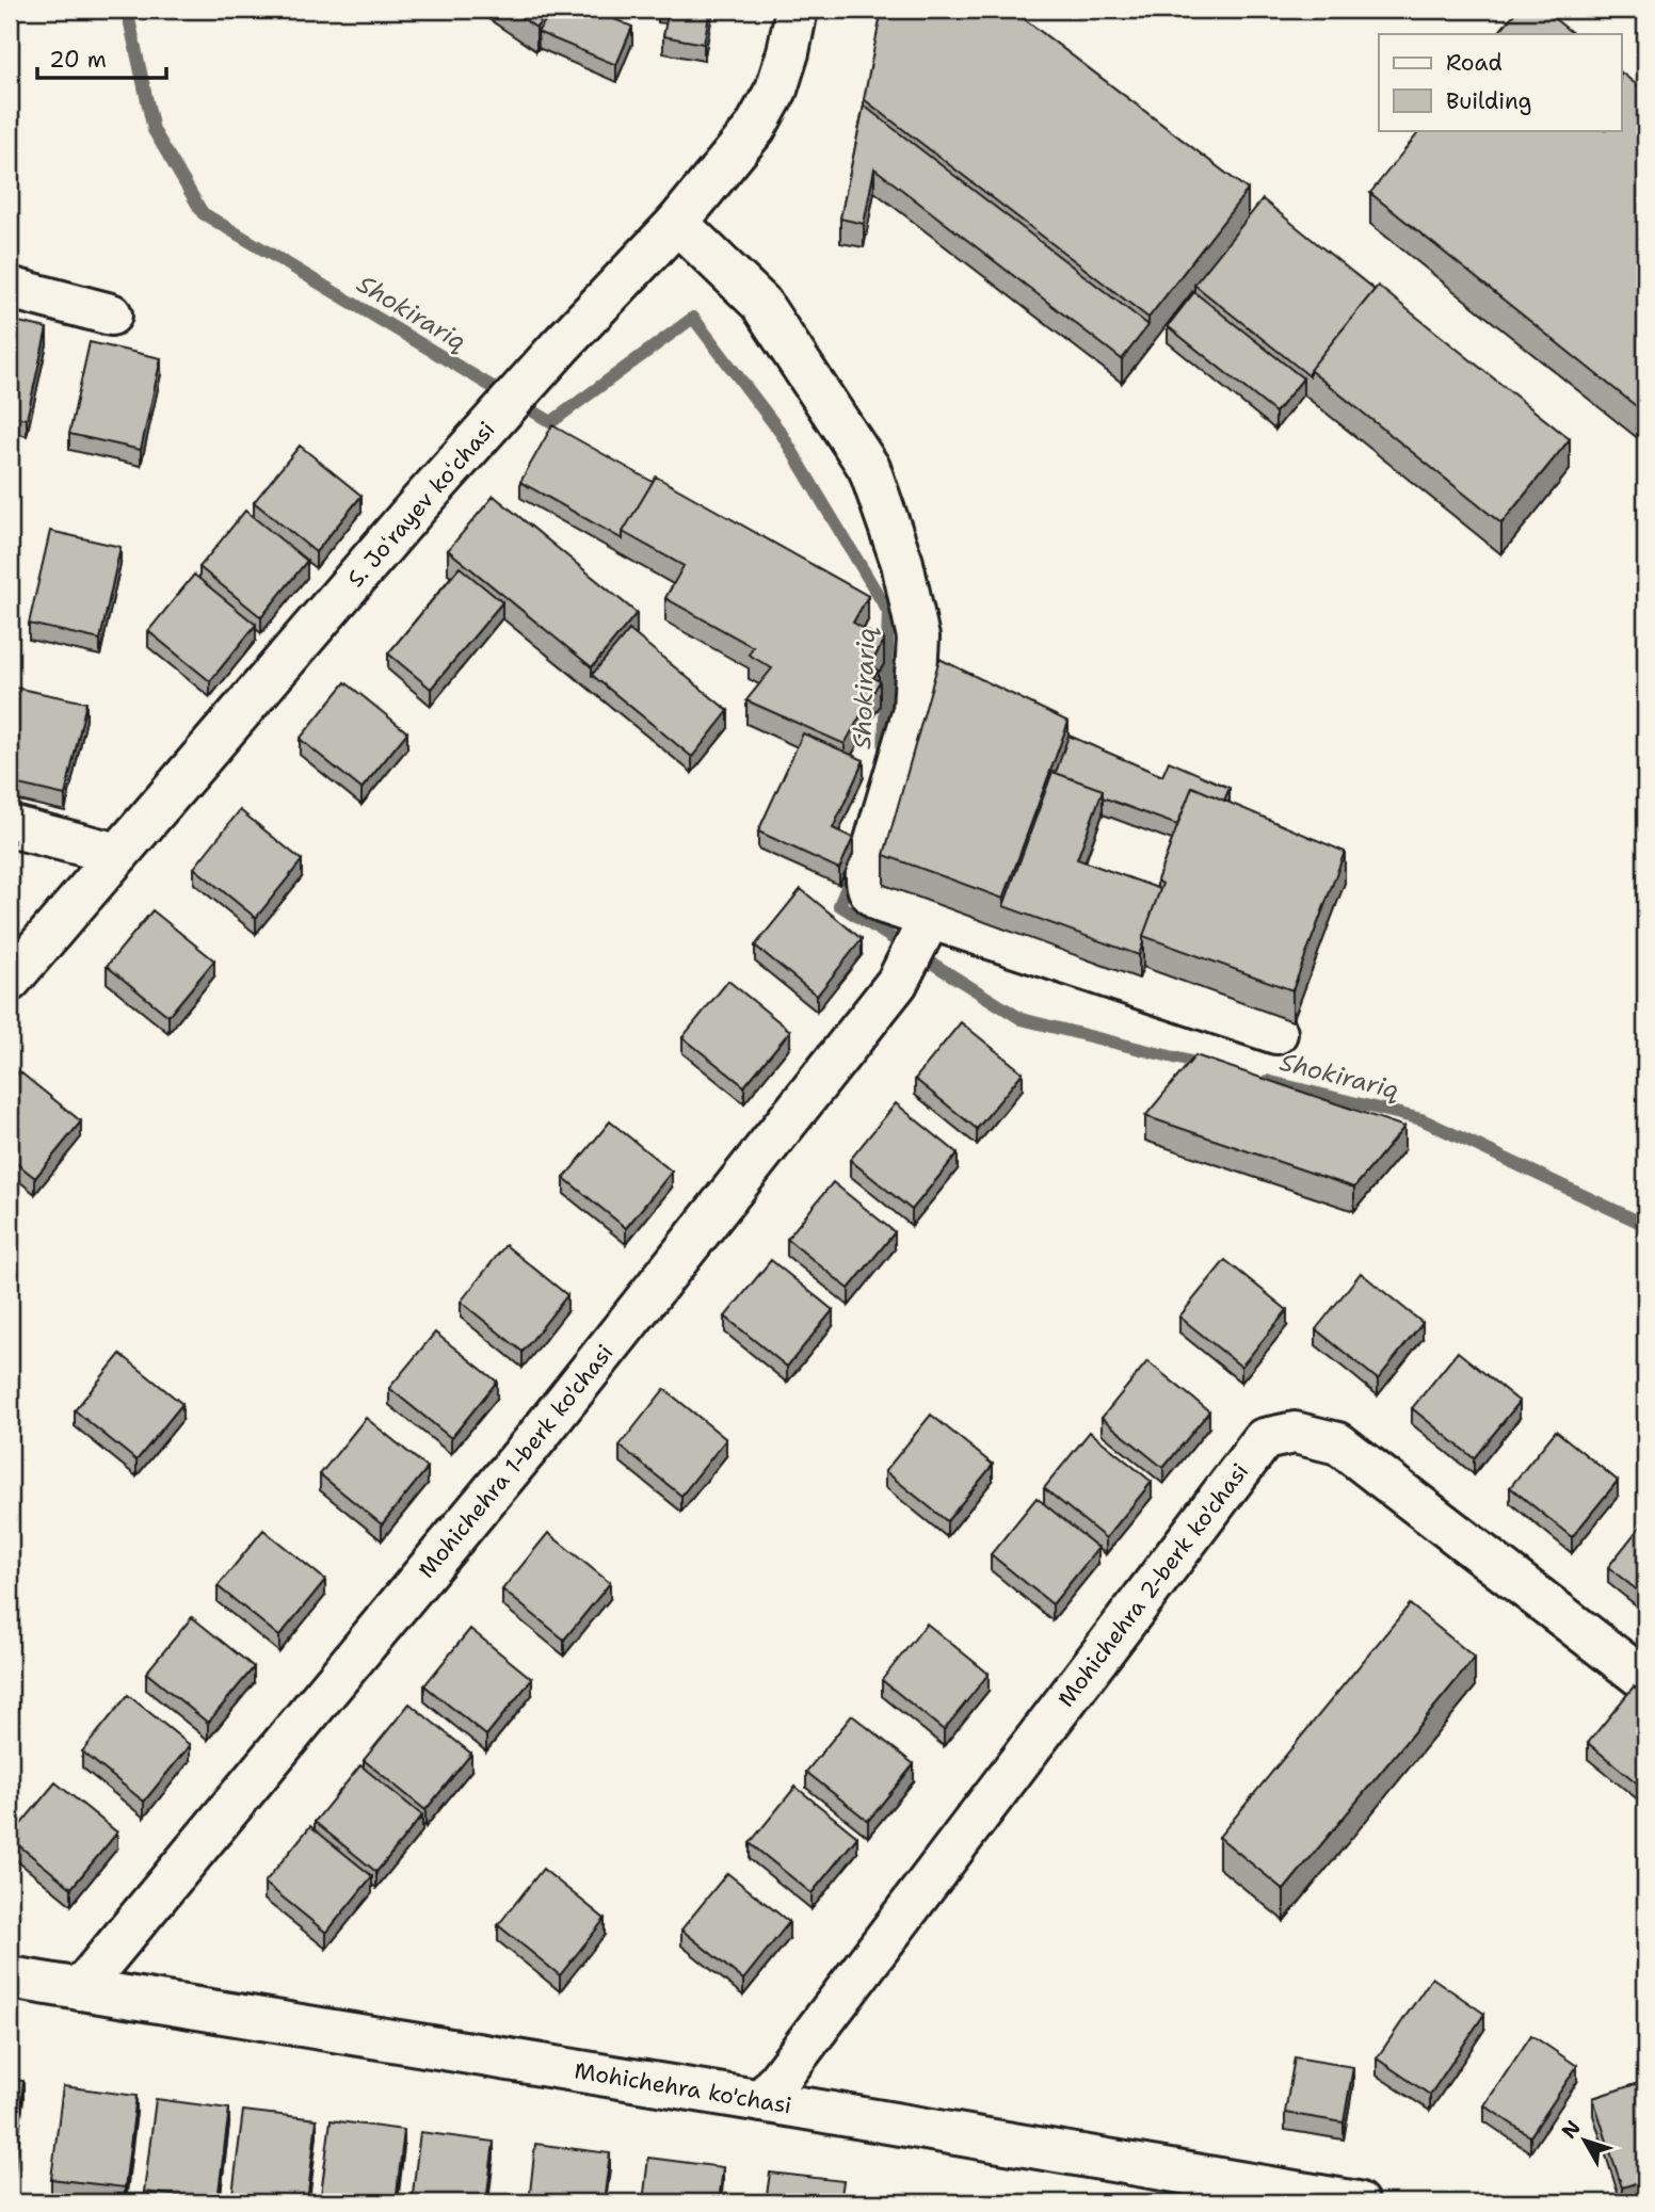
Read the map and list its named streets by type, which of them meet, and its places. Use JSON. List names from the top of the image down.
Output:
{
  "streets": {
    "street": [
      "S. Joʻrayev koʻchasi",
      "Mohichehra 1-berk ko'chasi",
      "Mohichehra 2-berk ko'chasi",
      "Mohichehra ko'chasi"
    ]
  },
  "crossings": [
    ["Mohichehra 1-berk ko'chasi", "Mohichehra ko'chasi"],
    ["Mohichehra 2-berk ko'chasi", "Mohichehra ko'chasi"]
  ],
  "water": ["Shokirariq"],
  "legend": ["Road", "Building"],
  "scale_bar": "20 m",
  "north": "top left"
}
